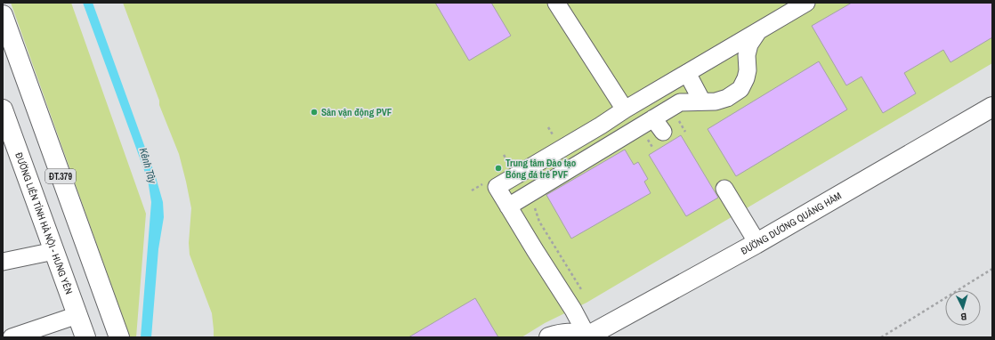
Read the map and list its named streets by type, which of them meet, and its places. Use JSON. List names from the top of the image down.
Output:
{
  "streets": {
    "main road": ["ĐT.379", "ĐƯỜNG LIÊN TỈNH HÀ NỘI - HƯNG YÊN", "ĐƯỜNG DƯƠNG QUẢNG HÀM"]
  },
  "water": ["Kênh Tây"],
  "places": ["Sân vận động PVF", "Trung tâm Đào tạo Bóng đá trẻ PVF"],
  "north": "bottom"
}
